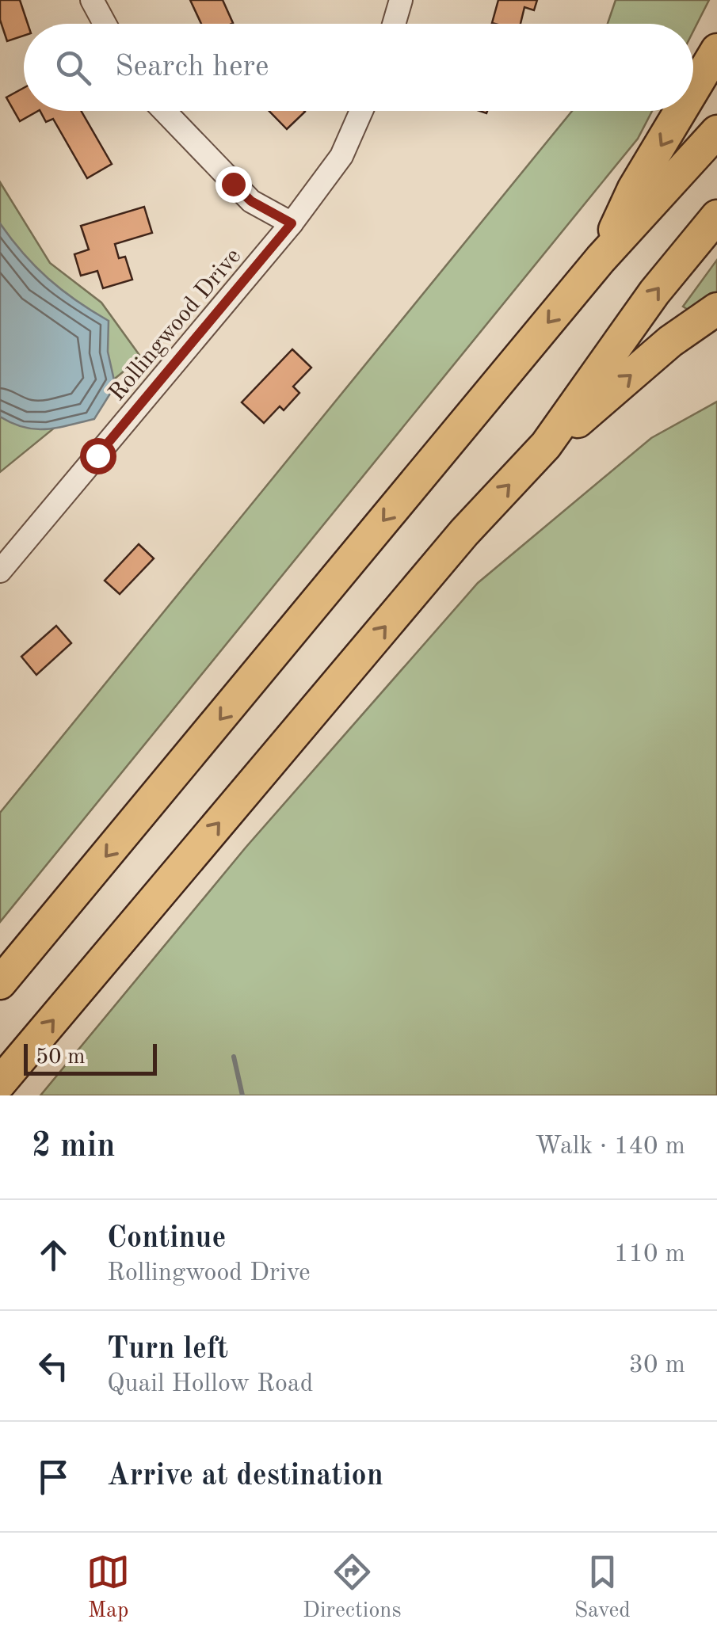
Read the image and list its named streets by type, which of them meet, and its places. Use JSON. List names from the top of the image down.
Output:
{
  "streets": {
    "street": ["Rollingwood Drive"]
  },
  "scale_bar": "50 m",
  "page": {
    "search": "Search here",
    "scale": "50 m",
    "heading": ["2 min", "Walk · 140 m"],
    "list": [
      ["Continue", "Rollingwood Drive", "110 m"],
      ["Turn left", "Quail Hollow Road", "30 m"],
      "Arrive at destination"
    ],
    "nav": ["Map", "Directions", "Saved"]
  }
}
